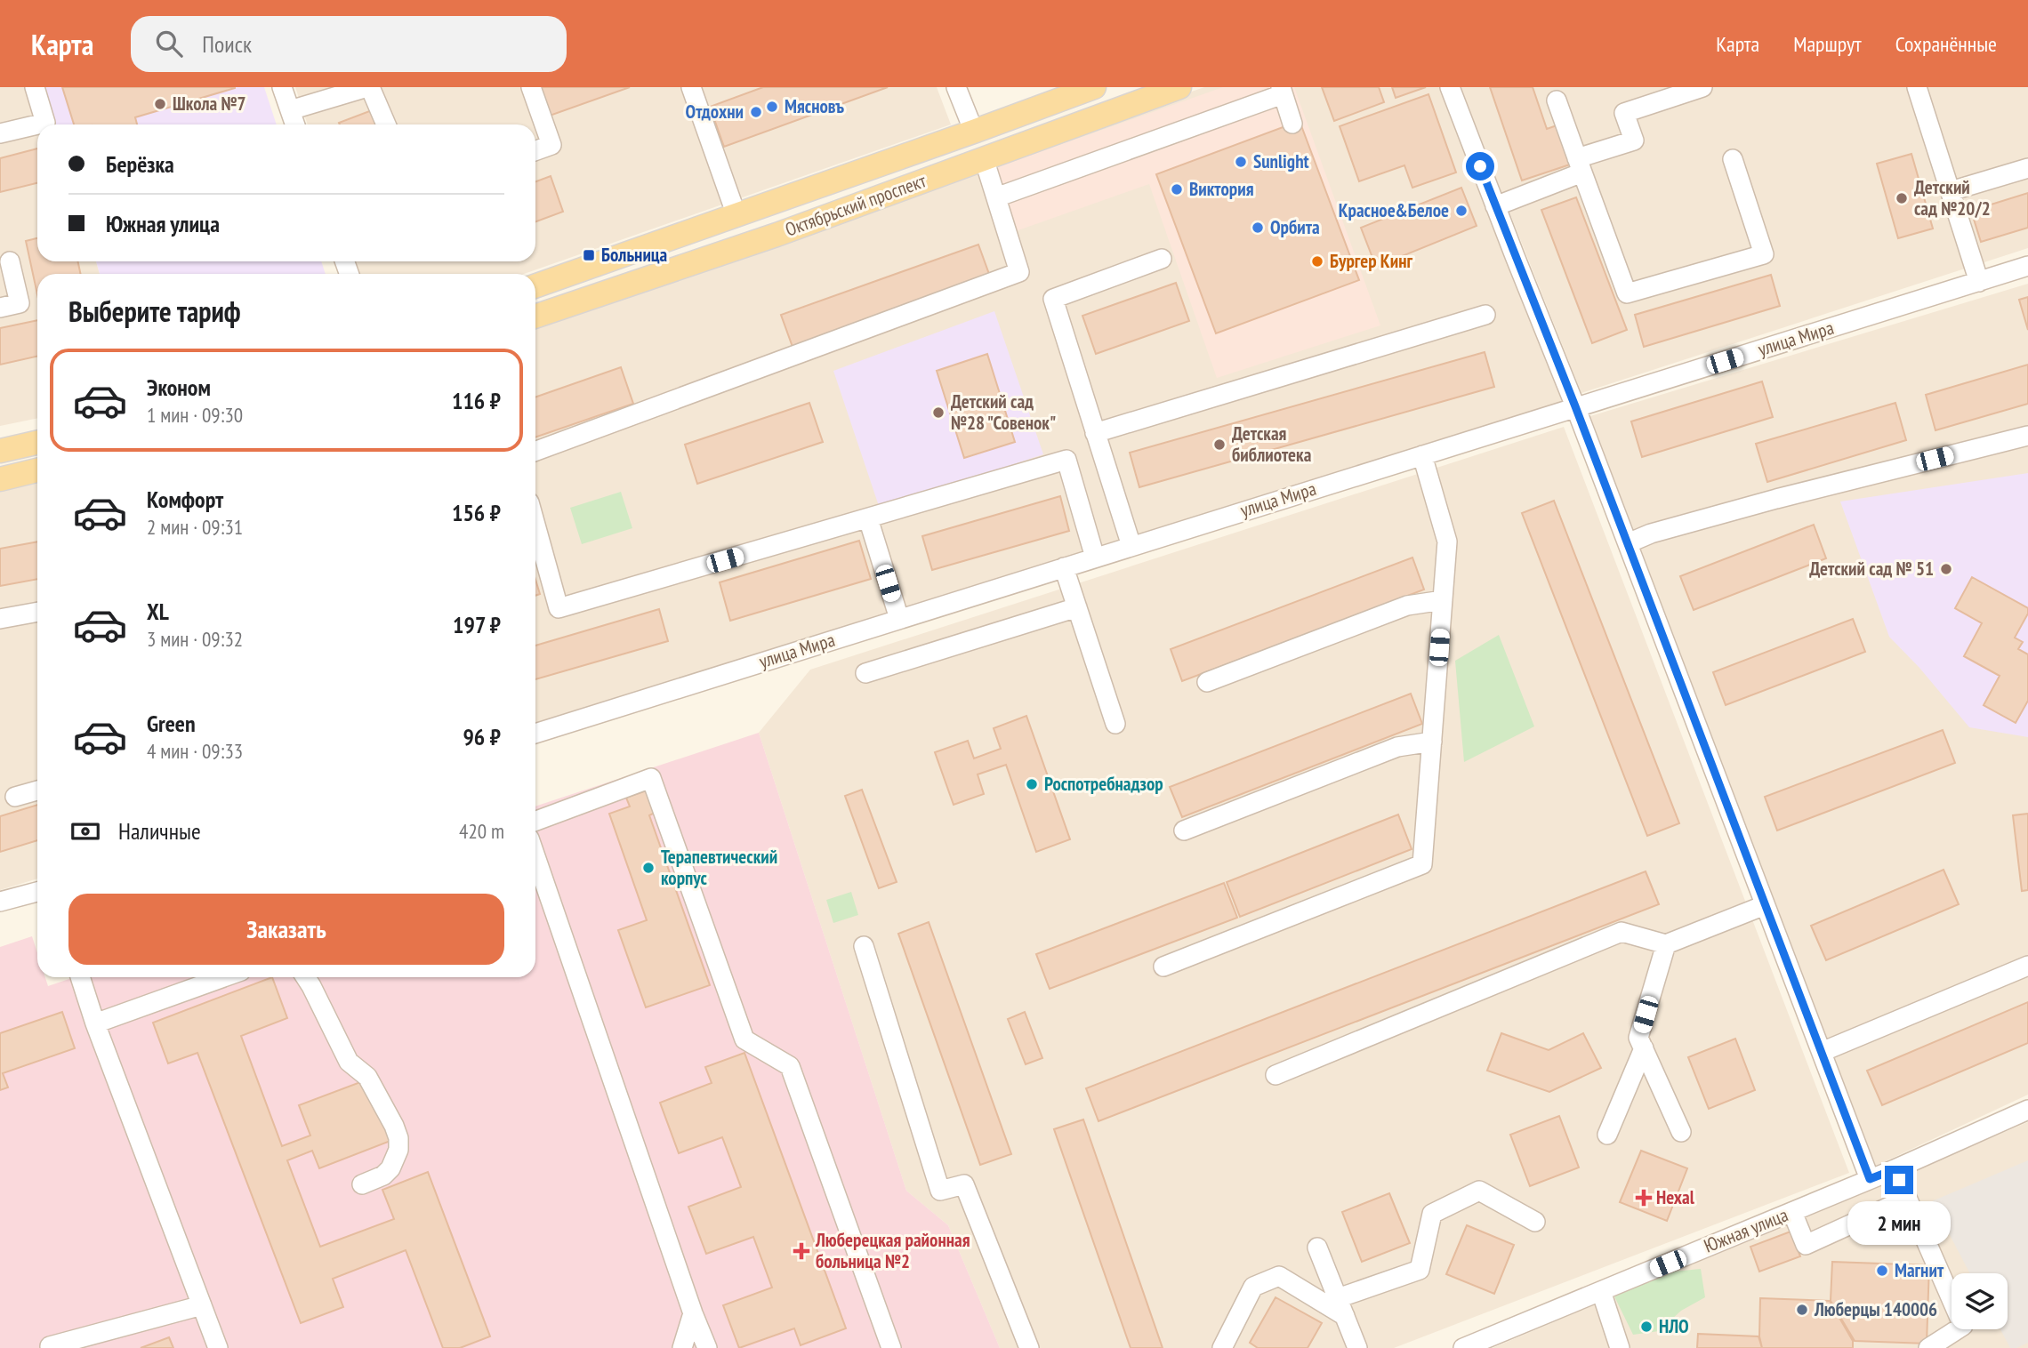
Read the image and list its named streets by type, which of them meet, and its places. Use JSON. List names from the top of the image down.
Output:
{
  "streets": {
    "main road": ["Октябрьский проспект"],
    "street": ["улица Мира", "Южная улица"]
  },
  "places": {
    "other": [
      "Школа №7",
      "Мясновъ",
      "Отдохни",
      "Sunlight",
      "Виктория",
      "Детский сад №20/2",
      "Красное&Белое",
      "Орбита",
      "Бургер Кинг",
      "Детский сад №28 \"Совенок\"",
      "Детская библиотека",
      "Детский сад № 51",
      "Роспотребнадзор",
      "Терапевтический корпус",
      "Магнит",
      "Люберцы 140006",
      "НЛО"
    ],
    "transit": ["Больница"],
    "health": ["Hexal", "Люберецкая районная больница №2"]
  },
  "page": {
    "header": "Карта",
    "search": "Поиск",
    "nav": ["Карта", "Маршрут", "Сохранённые"],
    "banner": ["Берёзка", "Южная улица"],
    "heading": "Выберите тариф",
    "list": [
      {
        "name": "Эконом",
        "note": "1 мин · 09:30",
        "value": "116 ₽"
      },
      {
        "name": "Комфорт",
        "note": "2 мин · 09:31",
        "value": "156 ₽"
      },
      {
        "name": "XL",
        "note": "3 мин · 09:32",
        "value": "197 ₽"
      },
      {
        "name": "Green",
        "note": "4 мин · 09:33",
        "value": "96 ₽"
      }
    ],
    "pay": ["Наличные", "420 m"],
    "buttons": "Заказать",
    "bubble": "2 мин"
  }
}
